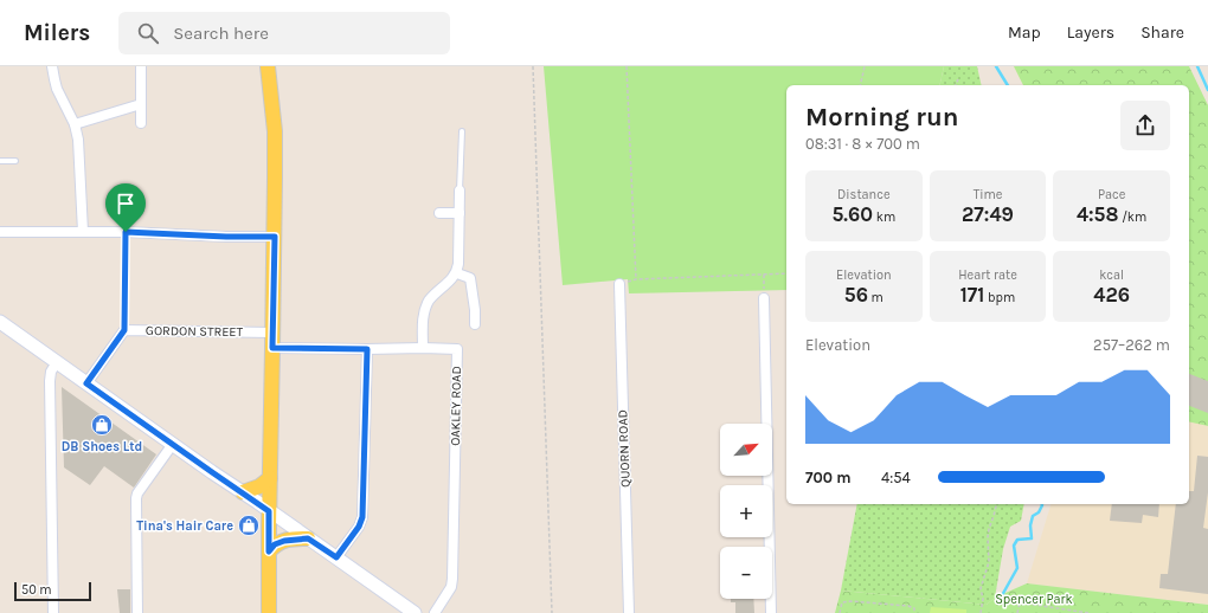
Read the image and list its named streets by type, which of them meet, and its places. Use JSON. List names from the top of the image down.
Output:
{
  "streets": {
    "street": ["GORDON STREET", "OAKLEY ROAD", "QUORN ROAD"]
  },
  "parks": ["Spencer Park"],
  "places": {
    "shop": ["DB Shoes Ltd", "Tina's Hair Care"]
  },
  "scale_bar": "50 m",
  "north": "top right",
  "page": {
    "header": "Milers",
    "search": "Search here",
    "nav": ["Map", "Layers", "Share"],
    "heading": ["Morning run", "08:31 · 8 × 700 m"],
    "stats": [
      ["Distance", "5.60 km"],
      ["Time", "27:49"],
      ["Pace", "4:58 /km"],
      ["Elevation", "56 m"],
      ["Heart rate", "171 bpm"],
      ["kcal", "426"]
    ],
    "chart": ["Elevation", "257–262 m"],
    "map_buttons": ["+", "−"],
    "list": [
      {
        "name": "700 m",
        "note": "4:54"
      }
    ],
    "scale": "50 m"
  }
}
